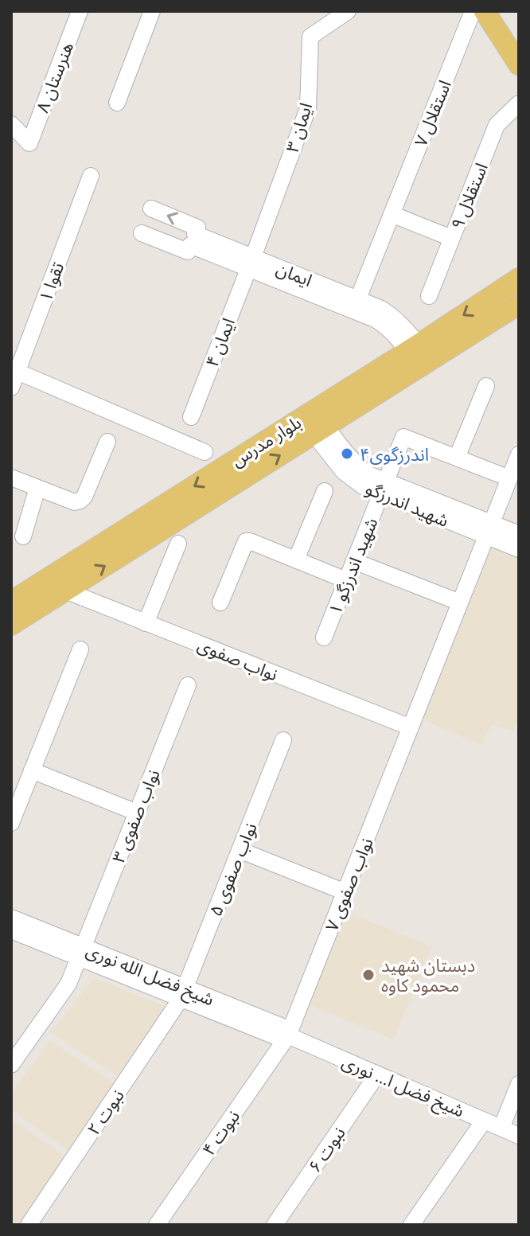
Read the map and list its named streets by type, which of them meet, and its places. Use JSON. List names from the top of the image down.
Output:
{
  "streets": {
    "main road": ["بلوار مدرس"],
    "street": [
      "هنرستان ۸",
      "استقلال ۷",
      "ایمان ۳",
      "استقلال ۹",
      "ایمان",
      "تقوا ۱",
      "ایمان ۴",
      "شهید اندرزگو",
      "شهید اندرزگو ۱",
      "نواب صفوی",
      "نواب صفوی ۳",
      "نواب صفوی ۵",
      "نواب صفوی ۷",
      "شیخ فضل الله نوری",
      "شیخ فضل ا... نوری",
      "نبوت ۲",
      "نبوت ۴",
      "نبوت ۶"
    ]
  },
  "crossings": [
    ["استقلال ۷", "ایمان"],
    ["ایمان ۳", "ایمان"],
    ["ایمان ۳", "ایمان ۴"],
    ["ایمان", "ایمان ۴"],
    ["ایمان", "بلوار مدرس"],
    ["بلوار مدرس", "شهید اندرزگو"],
    ["بلوار مدرس", "نواب صفوی"],
    ["شهید اندرزگو", "شهید اندرزگو ۱"],
    ["شهید اندرزگو", "نواب صفوی ۷"],
    ["نواب صفوی", "نواب صفوی ۷"],
    ["نواب صفوی ۳", "شیخ فضل الله نوری"],
    ["نواب صفوی ۵", "شیخ فضل الله نوری"],
    ["نواب صفوی ۵", "نبوت ۲"],
    ["نواب صفوی ۷", "شیخ فضل الله نوری"],
    ["نواب صفوی ۷", "شیخ فضل ا... نوری"],
    ["نواب صفوی ۷", "نبوت ۴"],
    ["شیخ فضل الله نوری", "شیخ فضل ا... نوری"],
    ["شیخ فضل الله نوری", "نبوت ۲"],
    ["شیخ فضل الله نوری", "نبوت ۴"],
    ["شیخ فضل ا... نوری", "نبوت ۴"],
    ["شیخ فضل ا... نوری", "نبوت ۶"]
  ],
  "places": ["اندرزگوی۴", "دبستان شهید محمود کاوه"]
}
